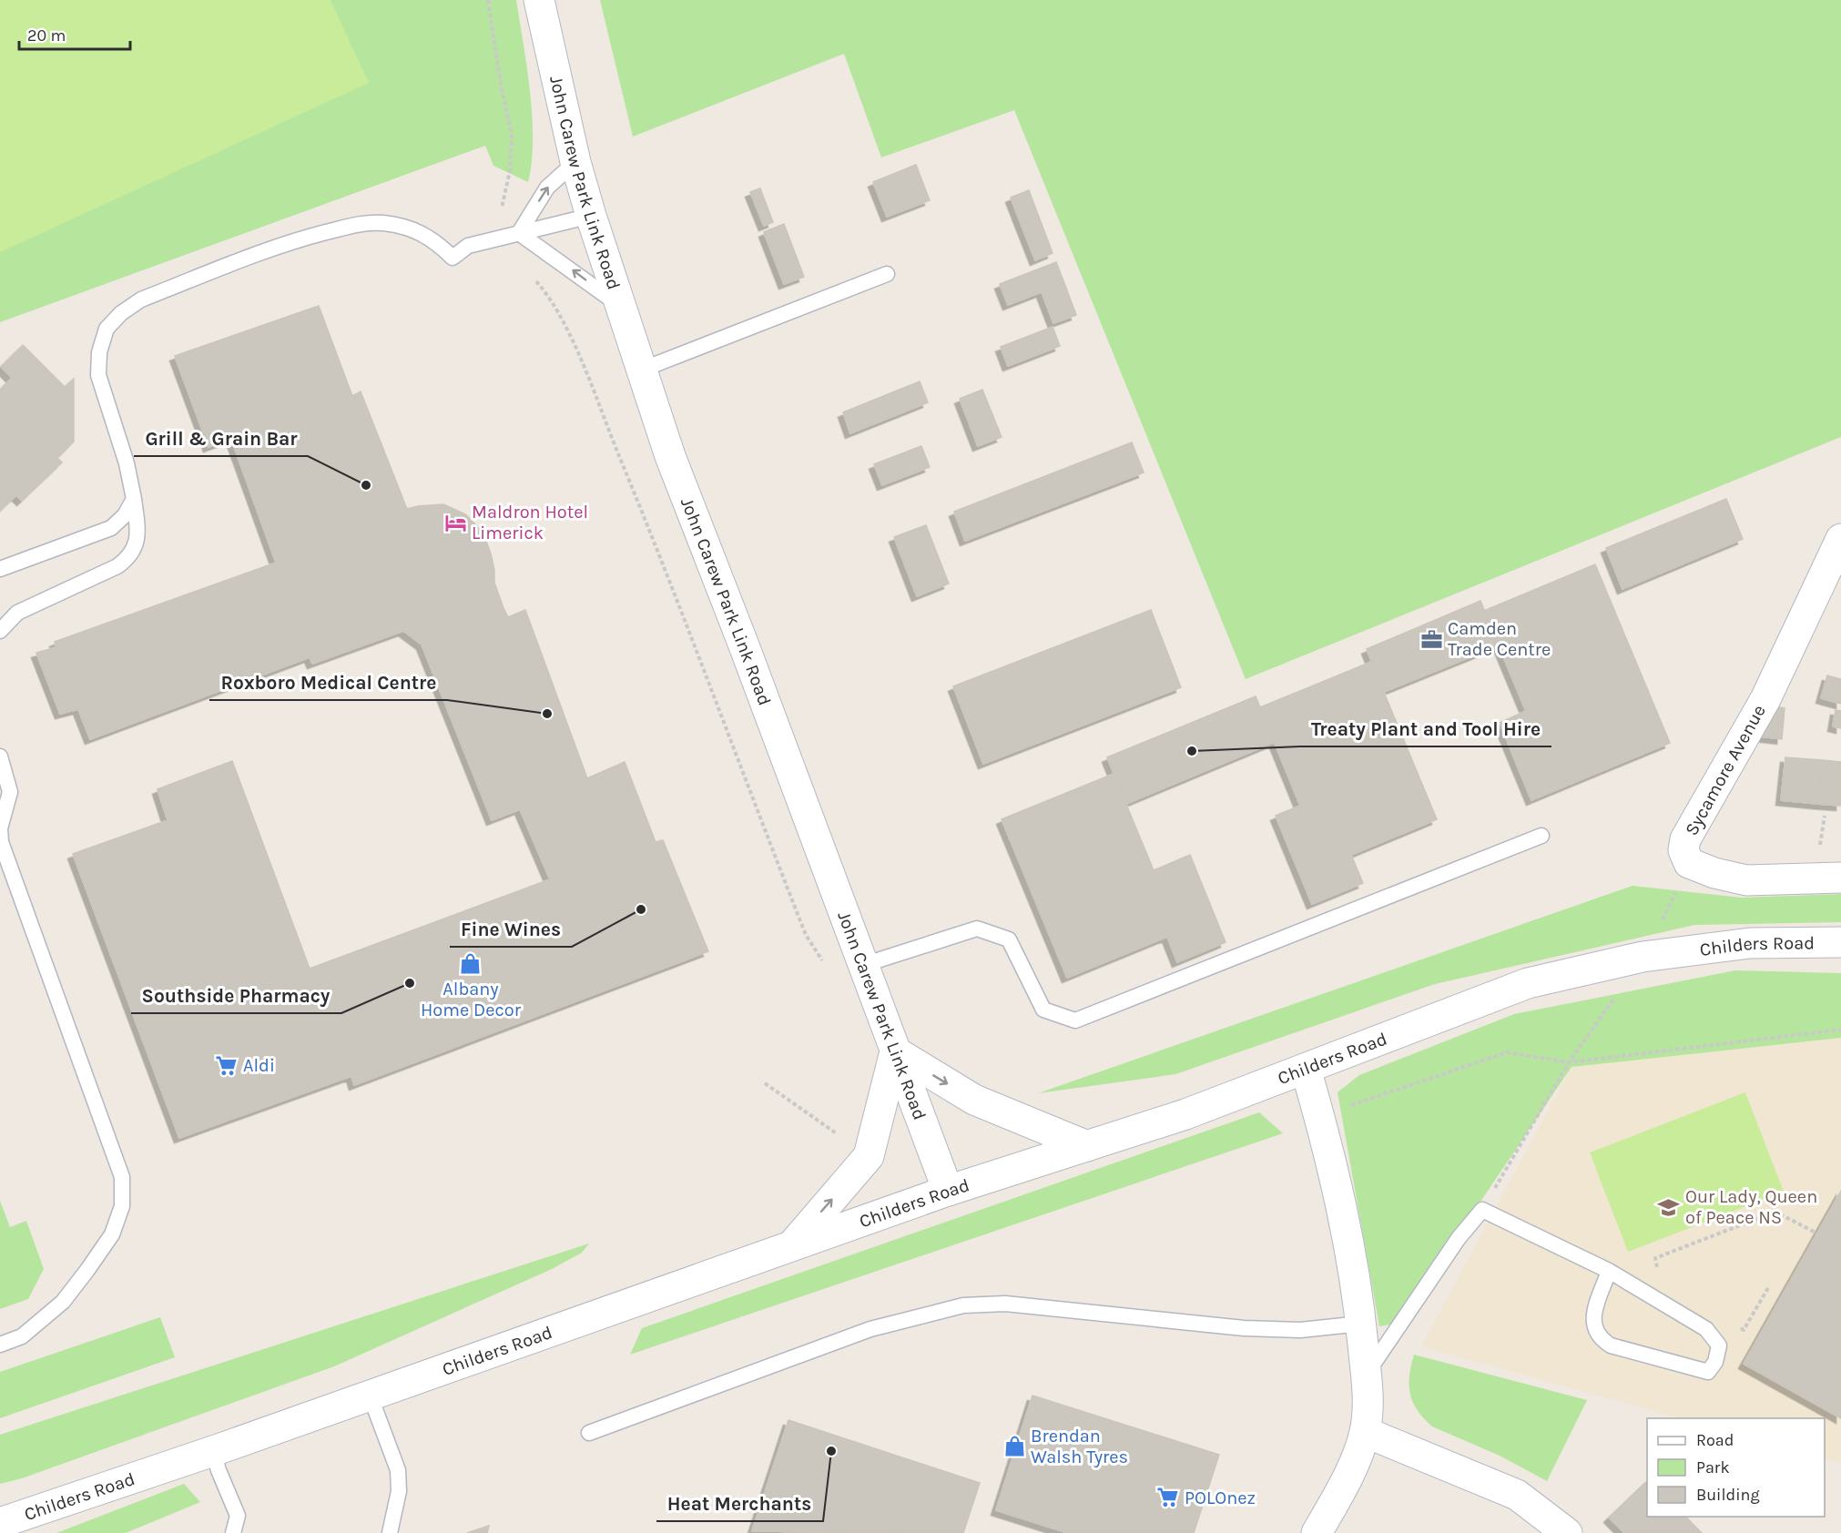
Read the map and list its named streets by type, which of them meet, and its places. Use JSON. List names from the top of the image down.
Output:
{
  "streets": {
    "main road": ["John Carew Park Link Road", "Sycamore Avenue", "Childers Road"]
  },
  "crossings": [
    ["John Carew Park Link Road", "Childers Road"]
  ],
  "places": {
    "other": [
      "Grill & Grain Bar",
      "Roxboro Medical Centre",
      "Treaty Plant and Tool Hire",
      "Fine Wines",
      "Southside Pharmacy",
      "Heat Merchants"
    ],
    "hotel": ["Maldron Hotel Limerick"],
    "office": ["Camden Trade Centre"],
    "shop": ["Albany Home Decor", "Brendan Walsh Tyres"],
    "supermarket": ["Aldi", "POLOnez"],
    "school or university": ["Our Lady, Queen of Peace NS"]
  },
  "legend": ["Road", "Park", "Building"],
  "scale_bar": "20 m"
}
